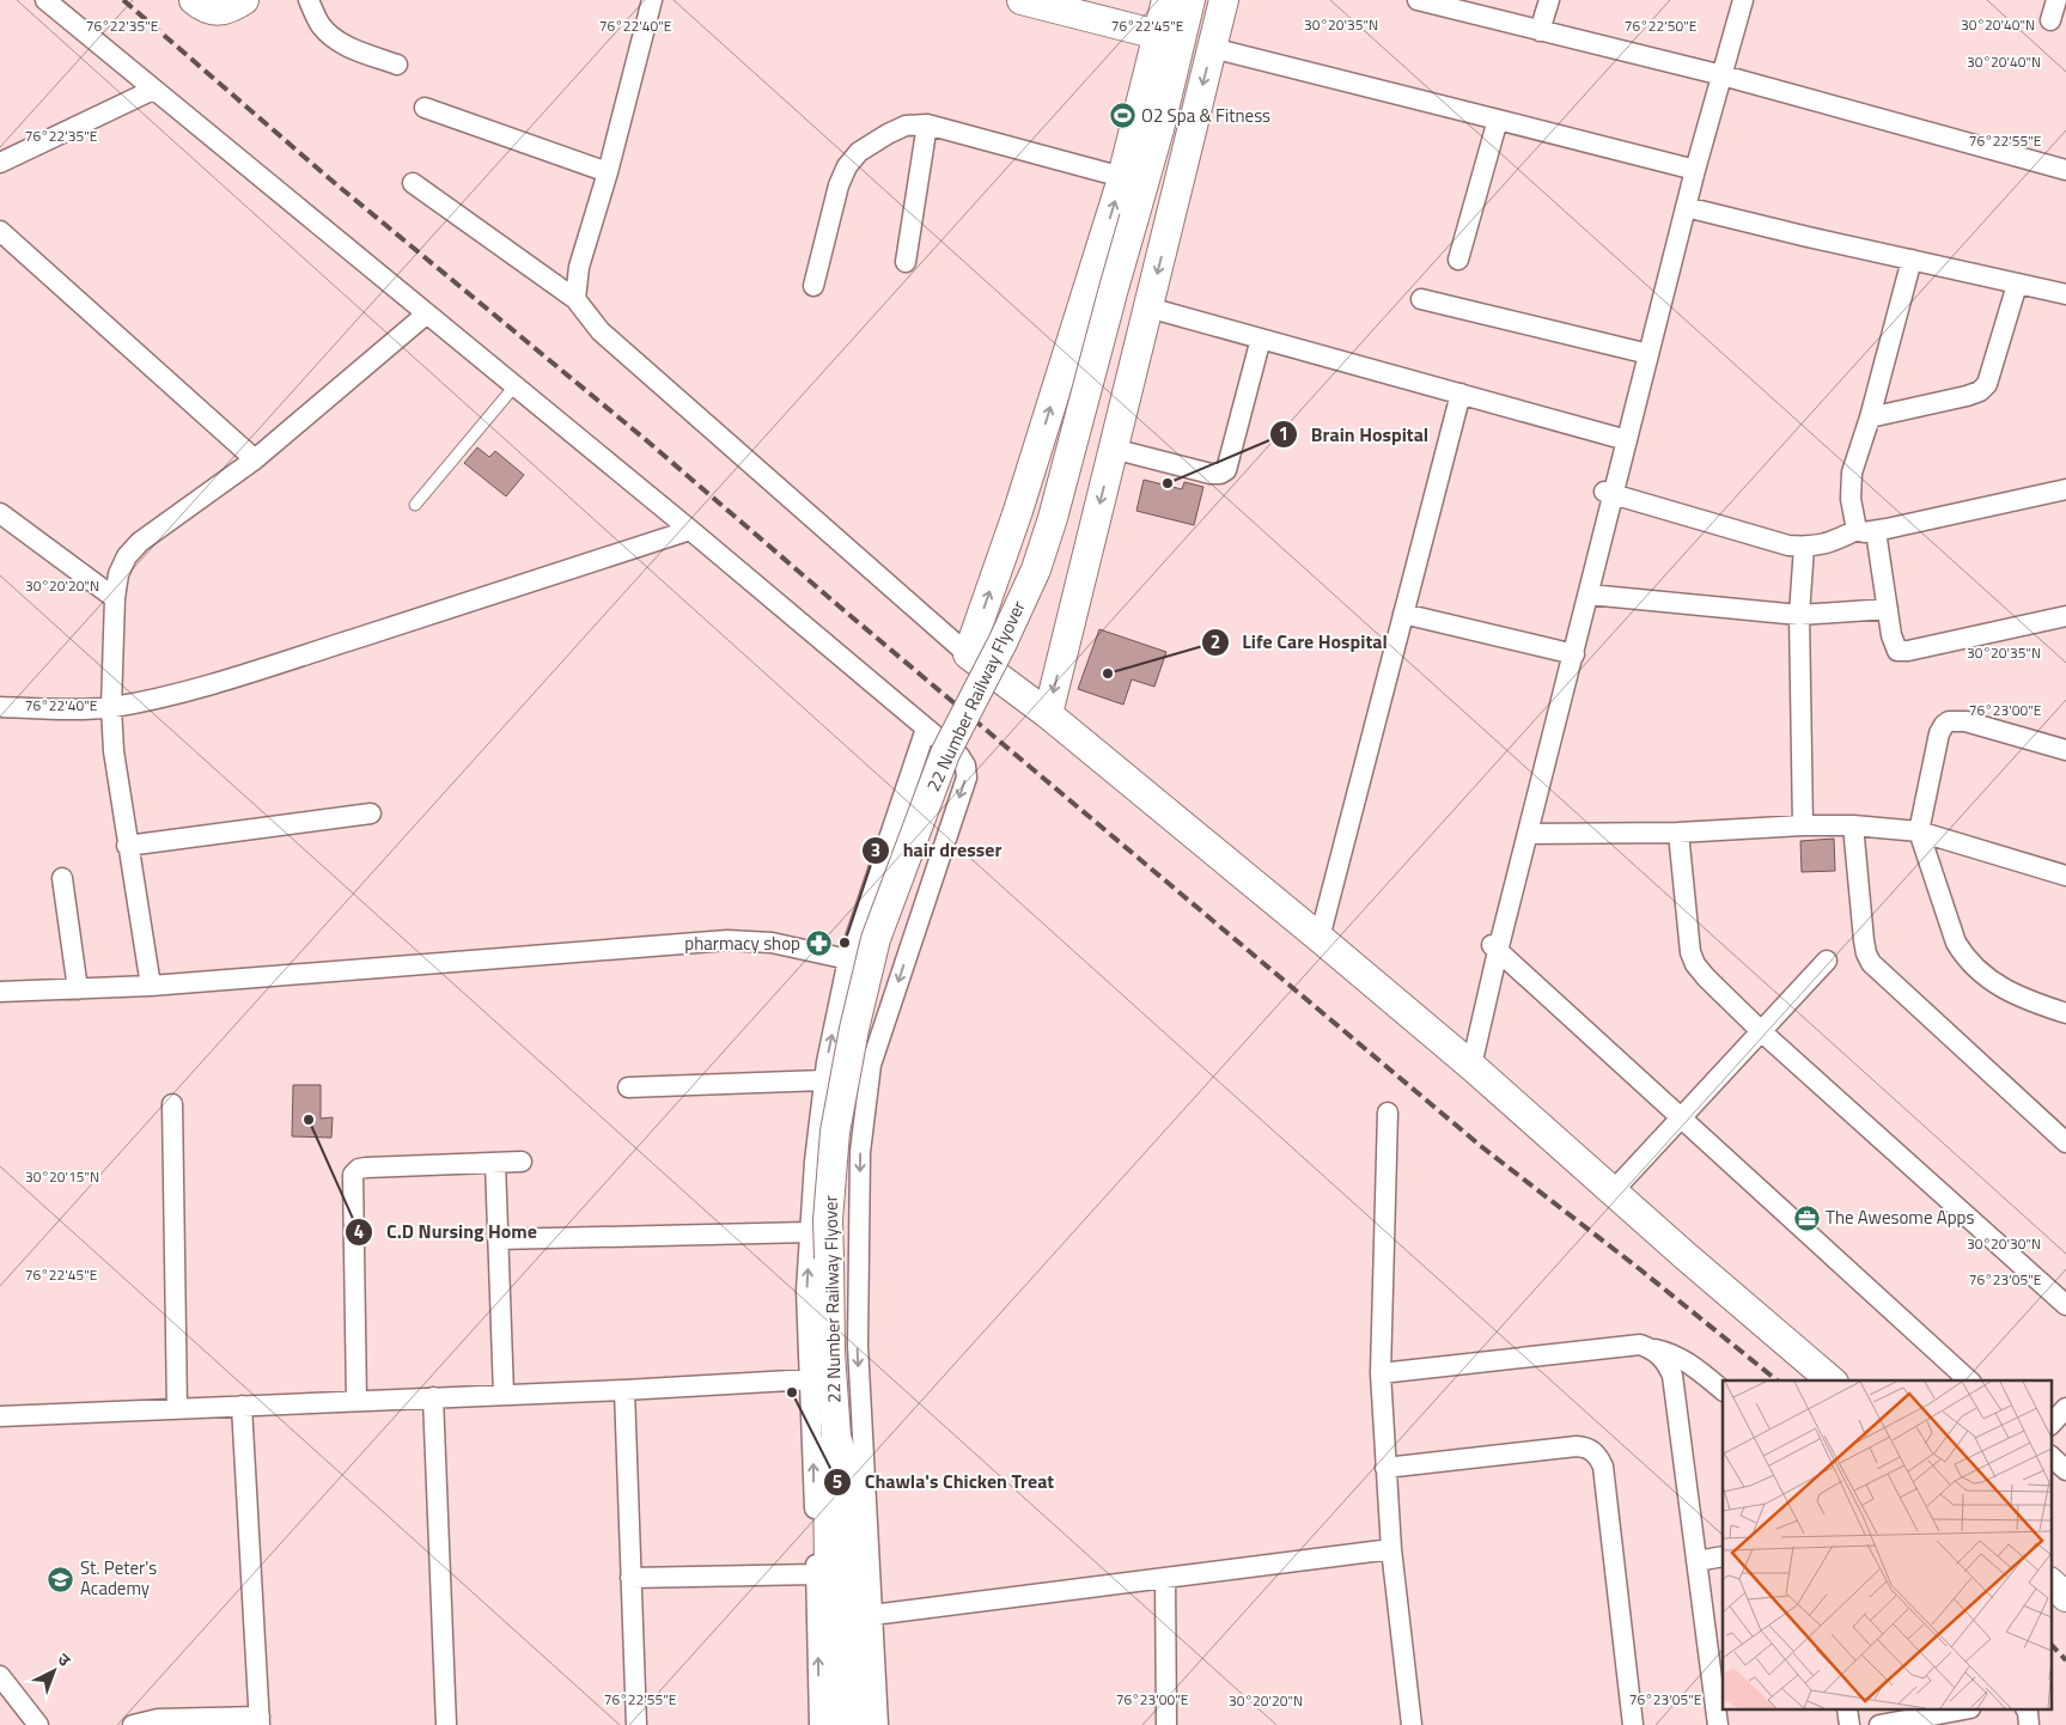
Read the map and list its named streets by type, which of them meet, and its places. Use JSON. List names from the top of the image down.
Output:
{
  "streets": {
    "street": ["22 Number Railway Flyover"]
  },
  "places": {
    "sports": ["O2 Spa & Fitness"],
    "other": [
      "Brain Hospital",
      "Life Care Hospital",
      "hair dresser",
      "C.D Nursing Home",
      "Chawla's Chicken Treat"
    ],
    "pharmacy": ["pharmacy shop"],
    "office": ["The Awesome Apps"],
    "school or university": ["St. Peter's Academy"]
  },
  "north": "top right",
  "coordinates": [
    "30°20'40\"N",
    "30°20'35\"N",
    "76°22'40\"E",
    "76°22'45\"E",
    "76°22'50\"E",
    "76°22'35\"E",
    "76°22'55\"E",
    "30°20'20\"N",
    "76°23'00\"E",
    "30°20'15\"N",
    "30°20'30\"N",
    "76°23'05\"E"
  ]
}
